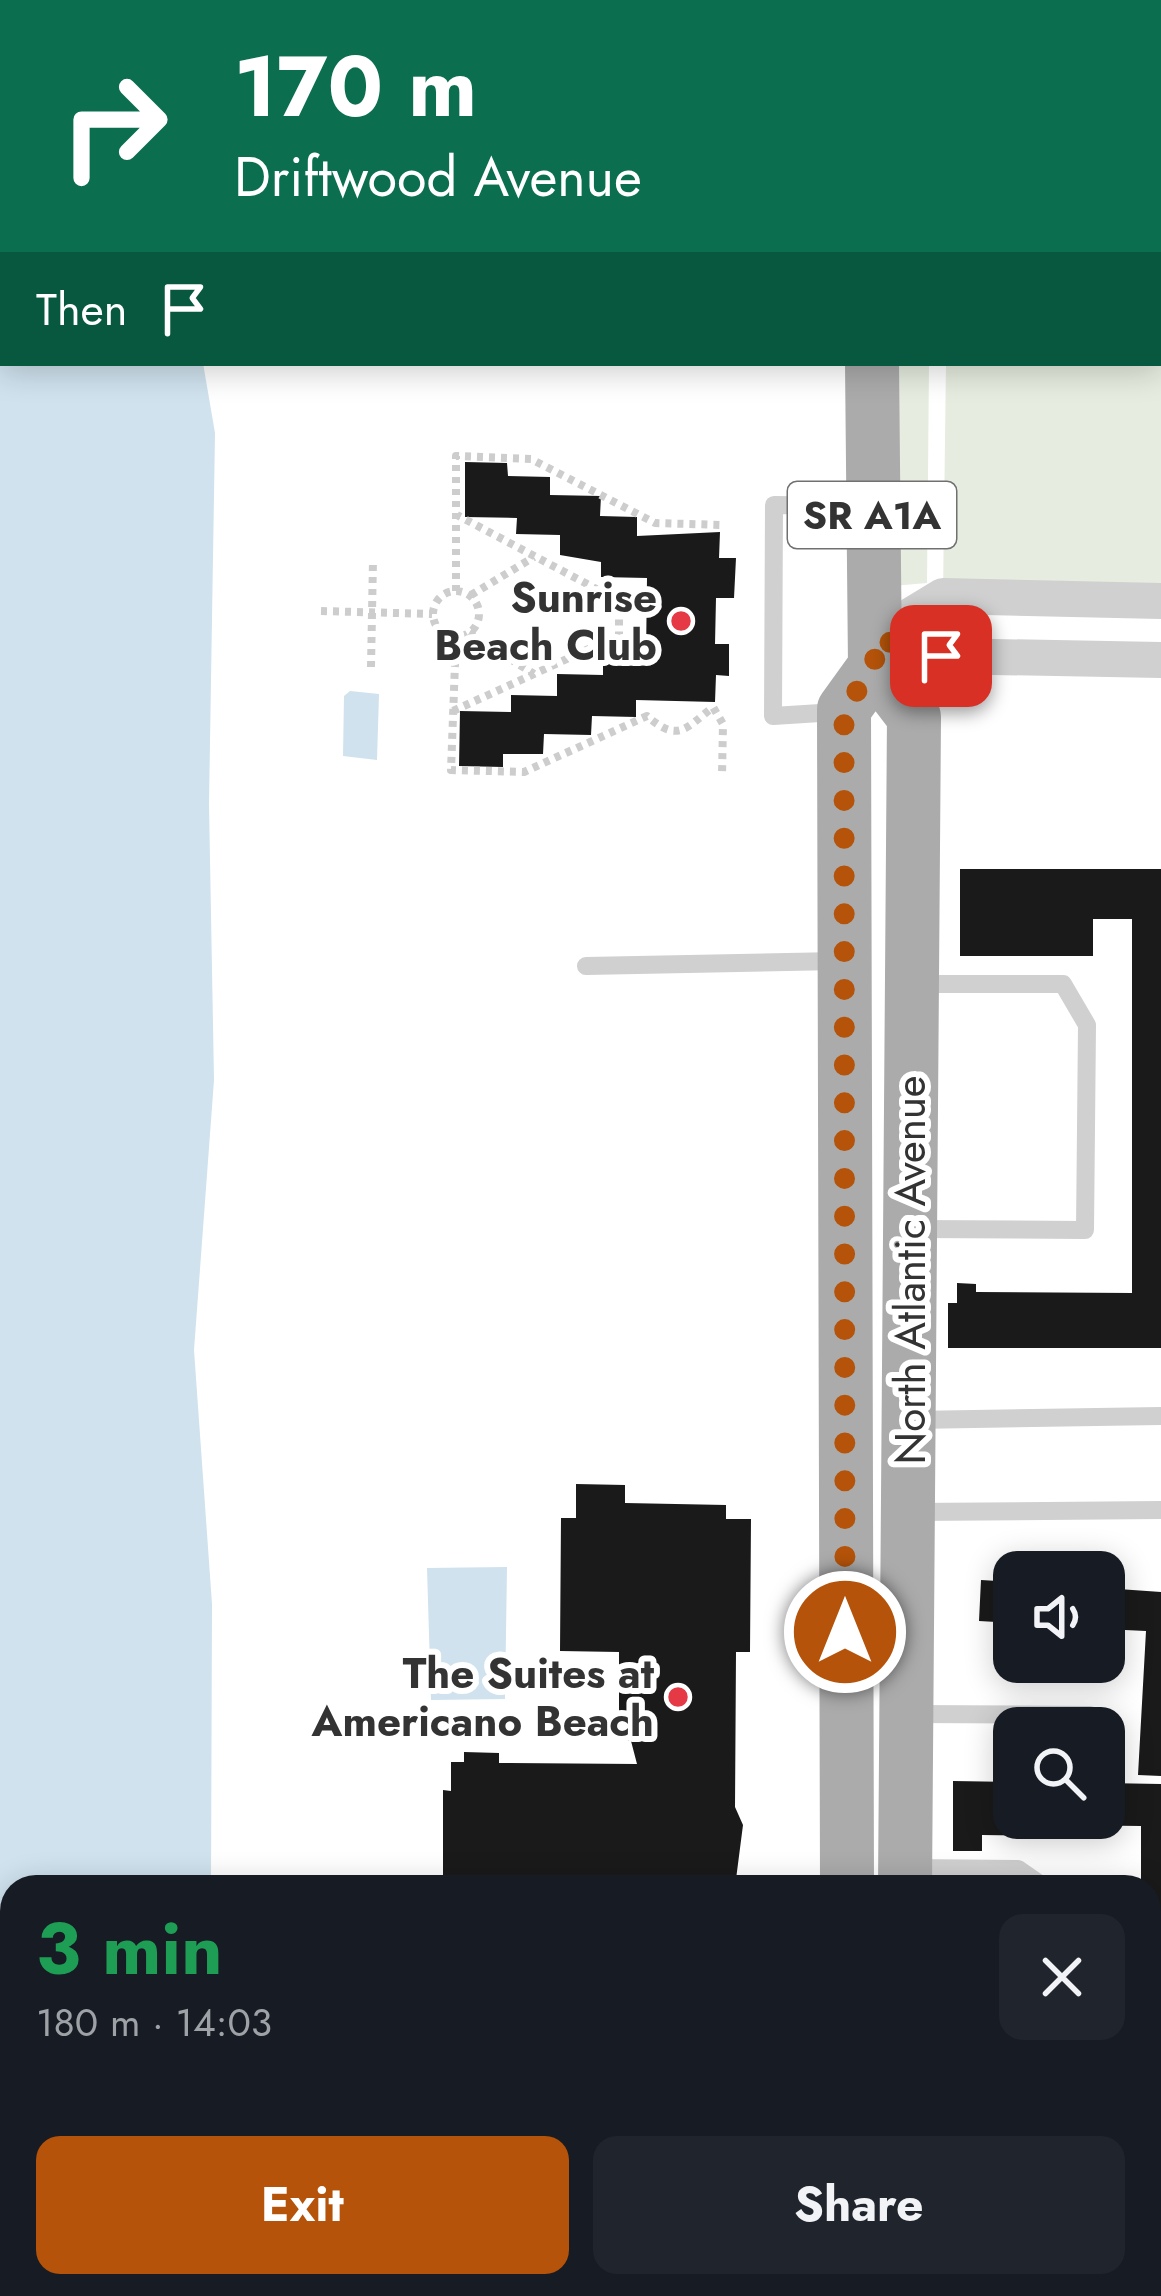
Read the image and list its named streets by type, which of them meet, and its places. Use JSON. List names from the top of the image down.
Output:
{
  "streets": {
    "main road": ["SR A1A", "North Atlantic Avenue"]
  },
  "places": ["Sunrise Beach Club", "The Suites at Americano Beach"],
  "page": {
    "turn": ["170 m", "Driftwood Avenue"],
    "then": "Then",
    "heading": ["3 min", "180 m · 14:03"],
    "buttons": ["Exit", "Share"]
  }
}
